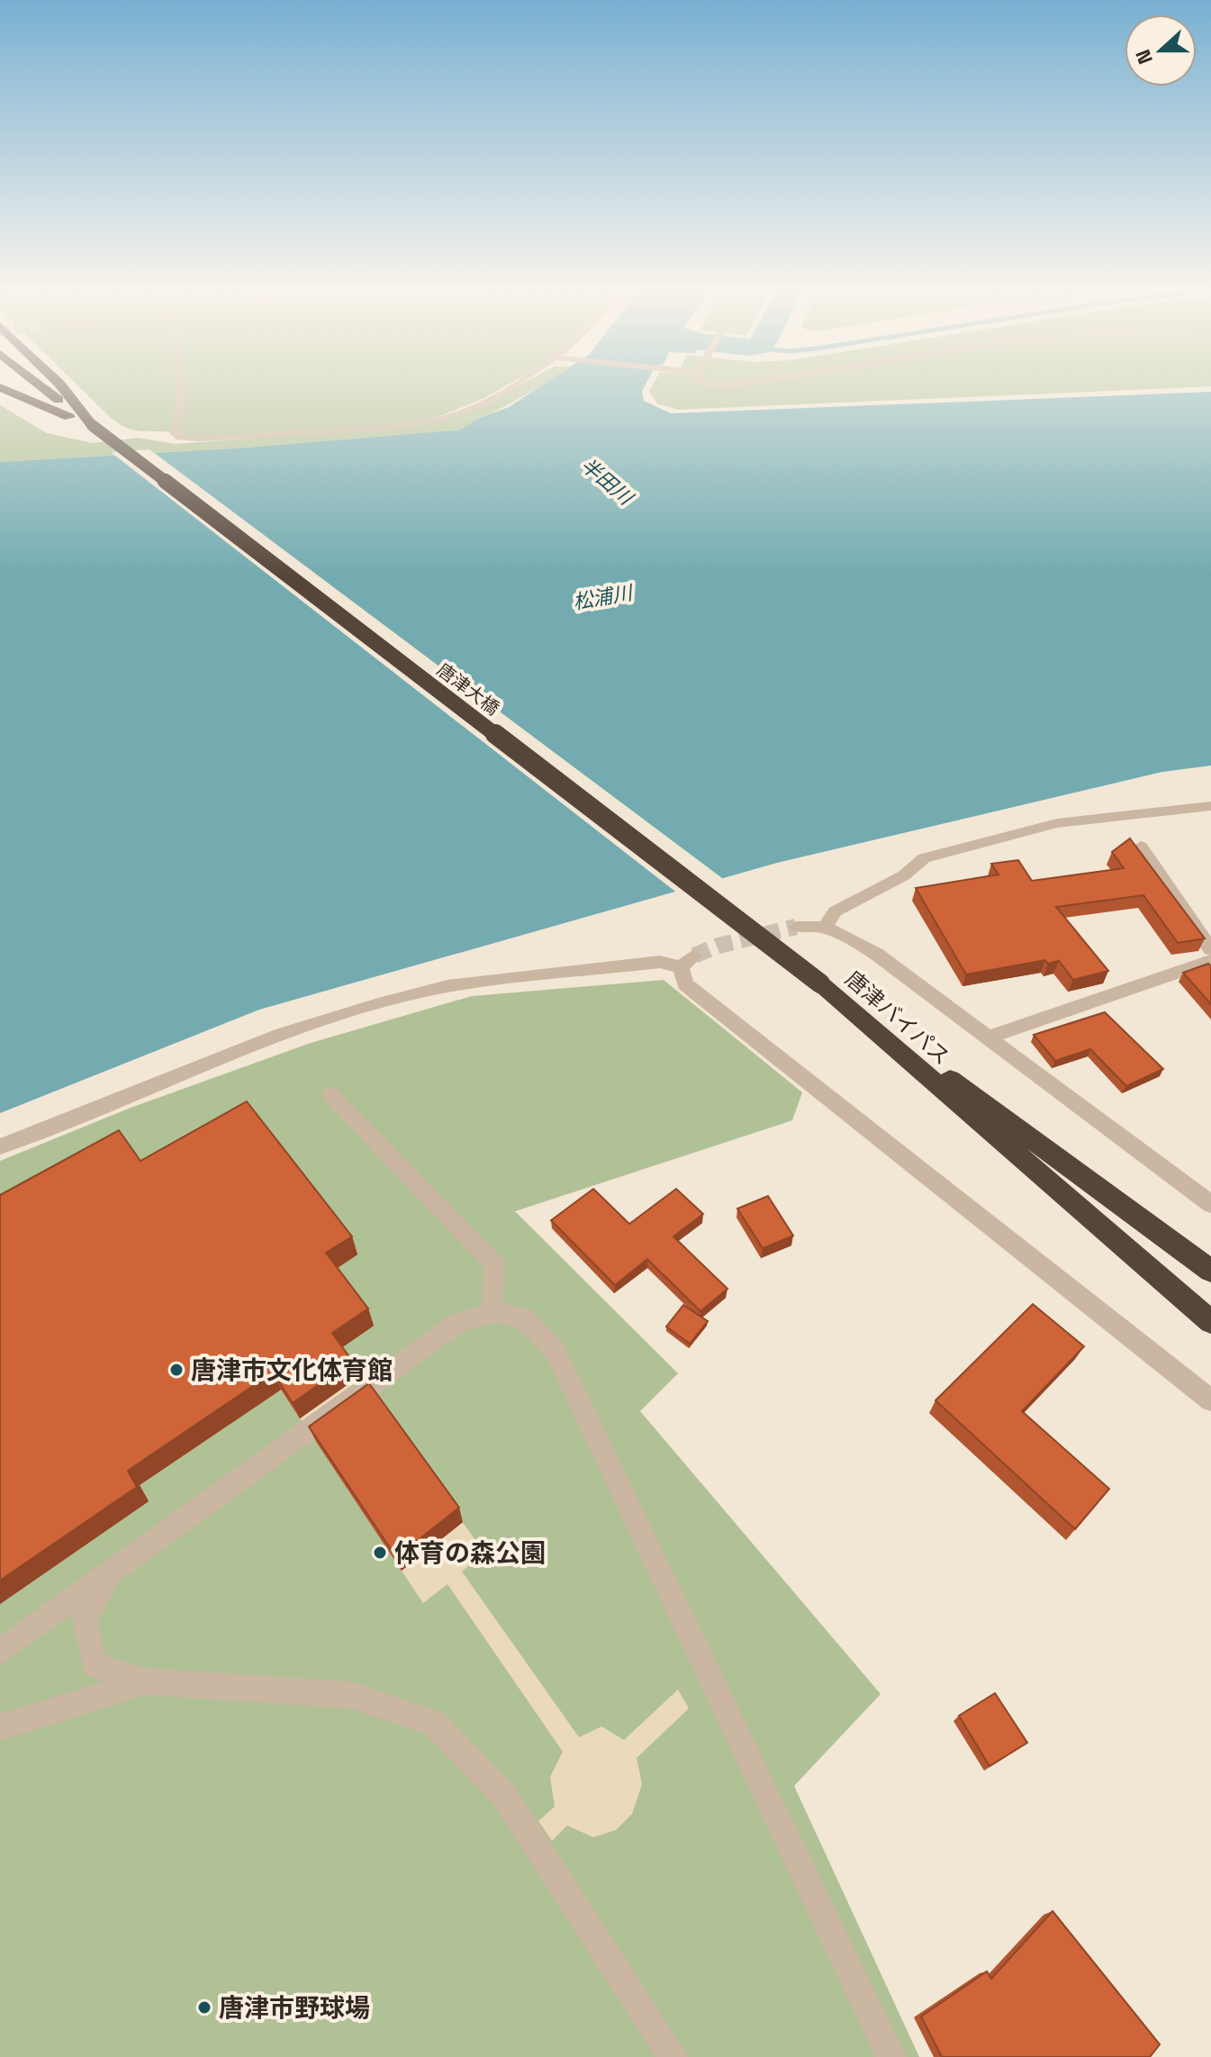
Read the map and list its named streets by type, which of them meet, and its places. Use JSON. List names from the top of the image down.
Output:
{
  "streets": {
    "highway": ["唐津大橋", "唐津バイパス"]
  },
  "crossings": [
    ["唐津大橋", "唐津バイパス"]
  ],
  "water": ["半田川", "松浦川"],
  "places": ["唐津市文化体育館", "体育の森公園", "唐津市野球場"],
  "north": "left"
}
